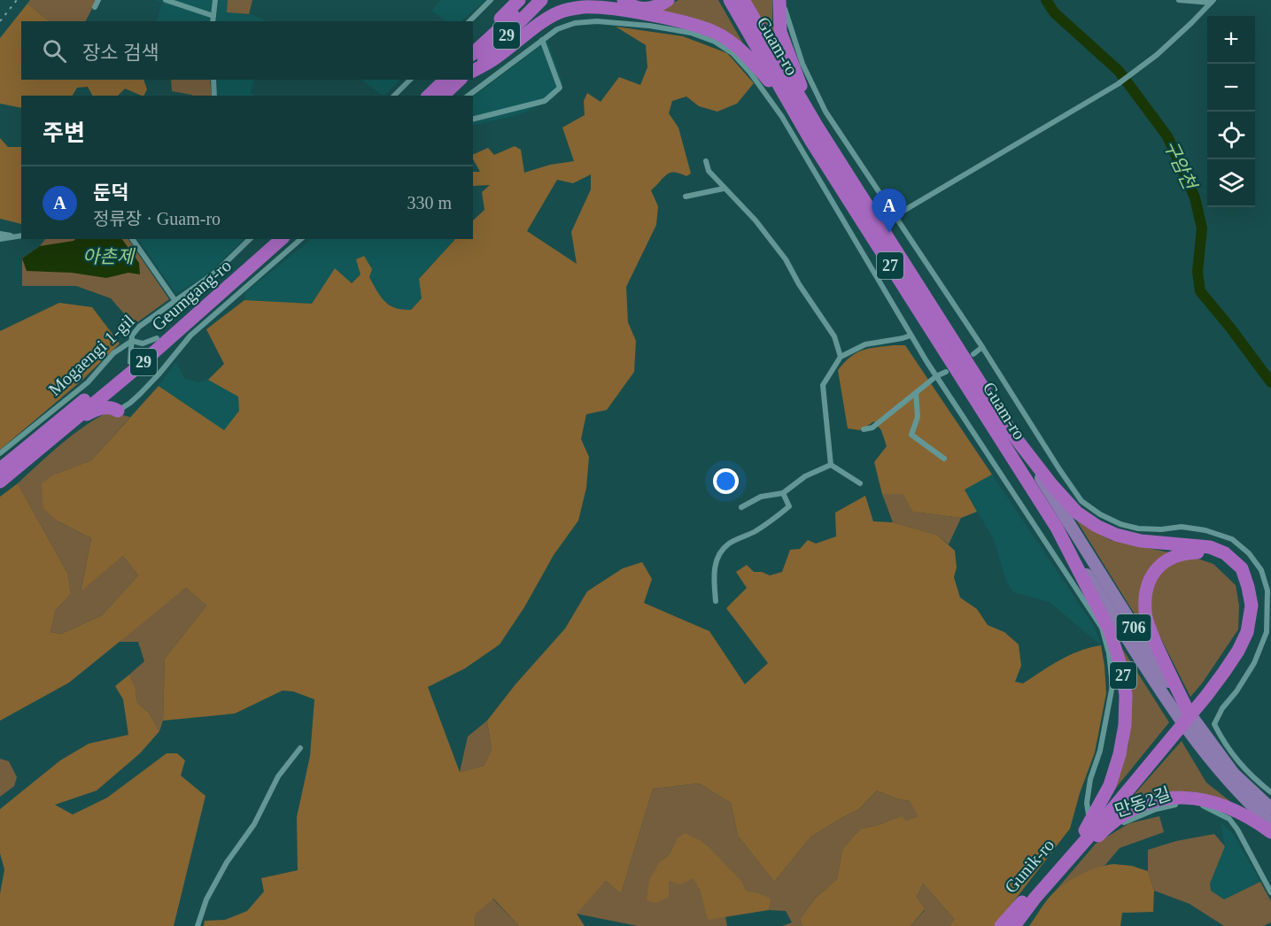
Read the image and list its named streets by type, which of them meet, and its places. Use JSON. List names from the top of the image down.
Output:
{
  "streets": {
    "highway": [
      "29",
      "Guam-ro",
      "27",
      "Geumgang-ro",
      "Gunik-ro"
    ],
    "main road": ["706"],
    "street": ["Mogaengi 1-gil", "만동2길"]
  },
  "crossings": [
    ["Guam-ro", "27"],
    ["27", "Gunik-ro"]
  ],
  "water": ["구암천", "아촌제"],
  "page": {
    "map_buttons": ["+", "−"],
    "search": "장소 검색",
    "heading": "주변",
    "list": [
      {
        "mark": "A",
        "name": "둔덕",
        "note": "정류장 · Guam-ro",
        "value": "330 m"
      }
    ],
    "pins": "A"
  }
}
